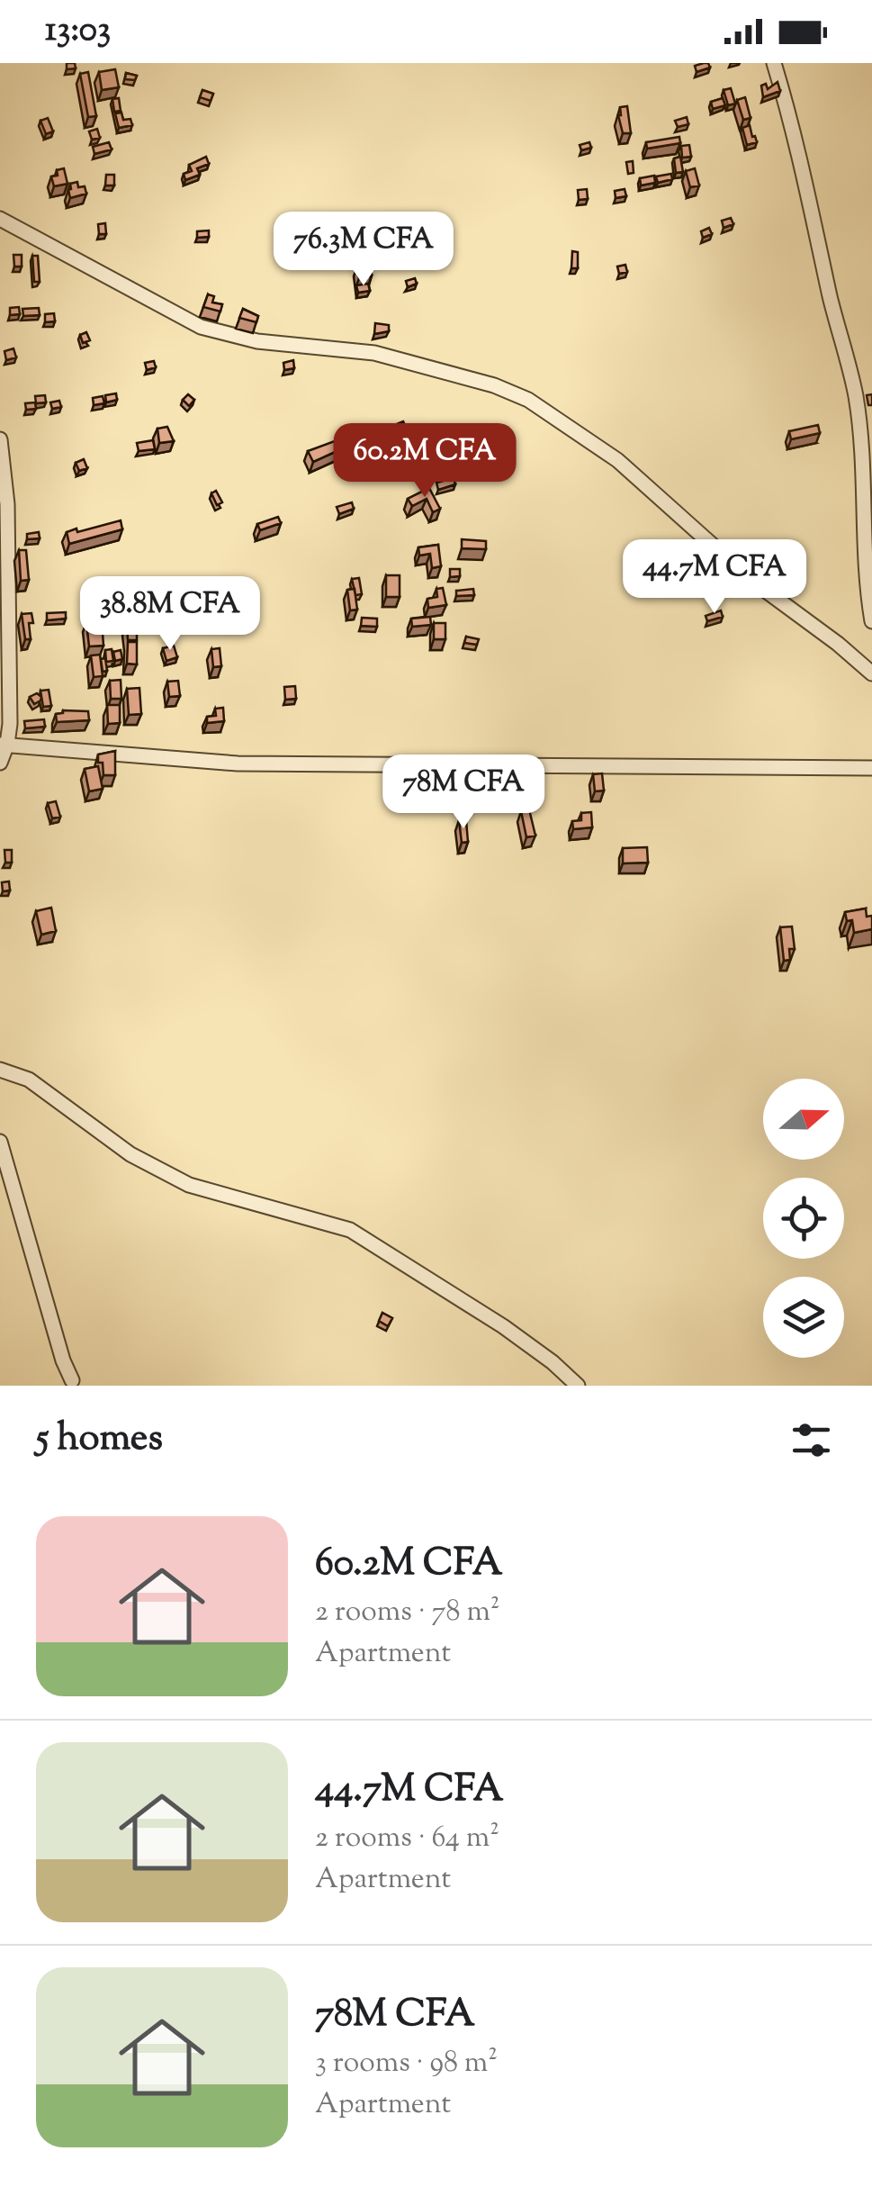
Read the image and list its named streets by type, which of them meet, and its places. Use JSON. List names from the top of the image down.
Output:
{
  "north": "right",
  "page": {
    "status": "13:03",
    "price": [
      "76.3M CFA",
      "60.2M CFA",
      "44.7M CFA",
      "38.8M CFA",
      "78M CFA"
    ],
    "heading": "5 homes",
    "list": [
      {
        "name": "60.2M CFA",
        "note": "2 rooms · 78 m² · Apartment"
      },
      {
        "name": "44.7M CFA",
        "note": "2 rooms · 64 m² · Apartment"
      },
      {
        "name": "78M CFA",
        "note": "3 rooms · 98 m² · Apartment"
      }
    ]
  }
}
